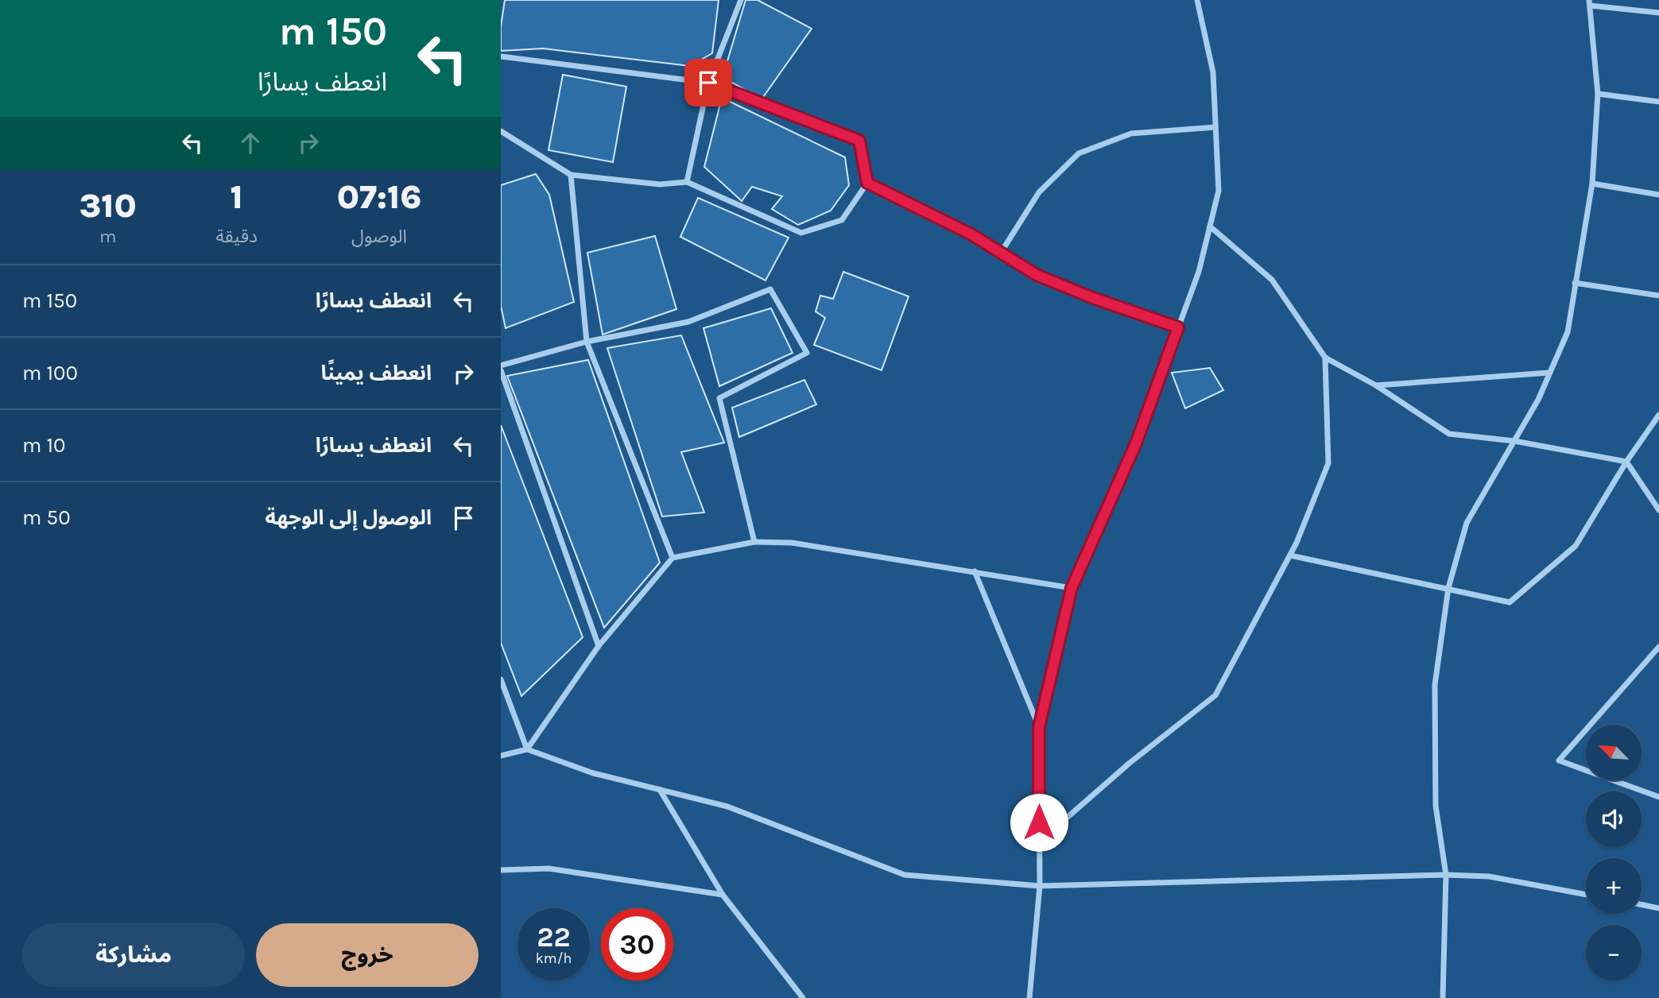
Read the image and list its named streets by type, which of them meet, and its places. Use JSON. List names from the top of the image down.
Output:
{
  "north": "top left",
  "page": {
    "turn": ["150 m", "انعطف يسارًا"],
    "eta": [
      "07:16",
      "الوصول",
      "1",
      "دقيقة",
      "310",
      "m"
    ],
    "list": [
      {
        "name": "انعطف يسارًا",
        "value": "150 m"
      },
      {
        "name": "انعطف يمينًا",
        "value": "100 m"
      },
      {
        "name": "انعطف يسارًا",
        "value": "10 m"
      },
      {
        "name": "الوصول إلى الوجهة",
        "value": "50 m"
      }
    ],
    "map_buttons": ["+", "−"],
    "speed": "22 km/h",
    "limit": "30",
    "buttons": ["خروج", "مشاركة"]
  }
}
